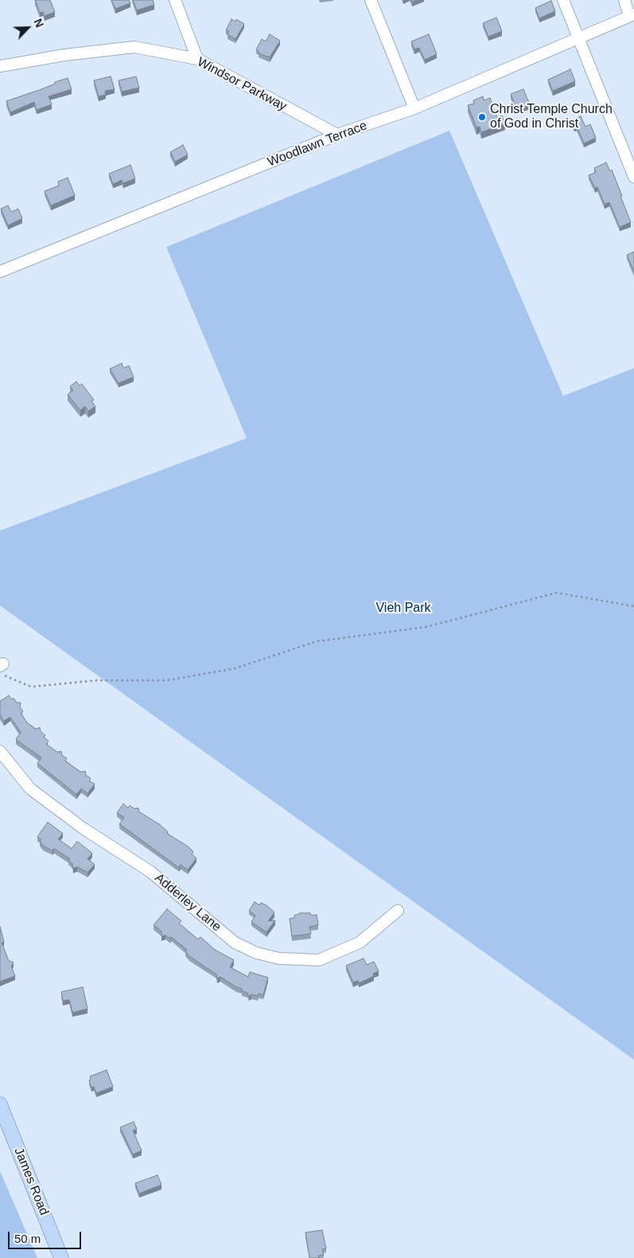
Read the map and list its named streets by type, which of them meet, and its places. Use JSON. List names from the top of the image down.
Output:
{
  "streets": {
    "main road": ["James Road"],
    "street": ["Windsor Parkway", "Woodlawn Terrace", "Adderley Lane"]
  },
  "crossings": [
    ["Windsor Parkway", "Woodlawn Terrace"]
  ],
  "parks": ["Vieh Park"],
  "places": ["Christ Temple Church of God in Christ"],
  "scale_bar": "50 m",
  "north": "top right"
}
